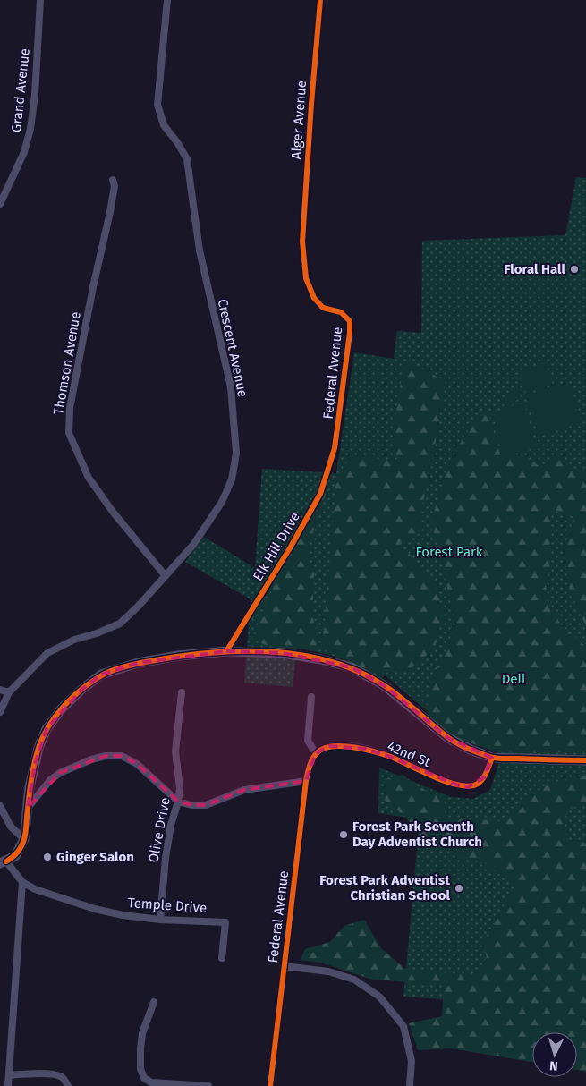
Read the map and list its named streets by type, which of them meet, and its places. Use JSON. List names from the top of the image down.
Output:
{
  "streets": {
    "street": [
      "Grand Avenue",
      "Alger Avenue",
      "Crescent Avenue",
      "Thomson Avenue",
      "Federal Avenue",
      "Elk Hill Drive",
      "42nd St",
      "Olive Drive",
      "Temple Drive"
    ]
  },
  "crossings": [
    ["Alger Avenue", "Federal Avenue"],
    ["Crescent Avenue", "Thomson Avenue"],
    ["Federal Avenue", "Elk Hill Drive"],
    ["Federal Avenue", "42nd St"],
    ["Olive Drive", "Temple Drive"]
  ],
  "parks": ["Forest Park", "Dell"],
  "places": [
    "Floral Hall",
    "Forest Park Seventh Day Adventist Church",
    "Ginger Salon",
    "Forest Park Adventist Christian School"
  ],
  "north": "bottom"
}
